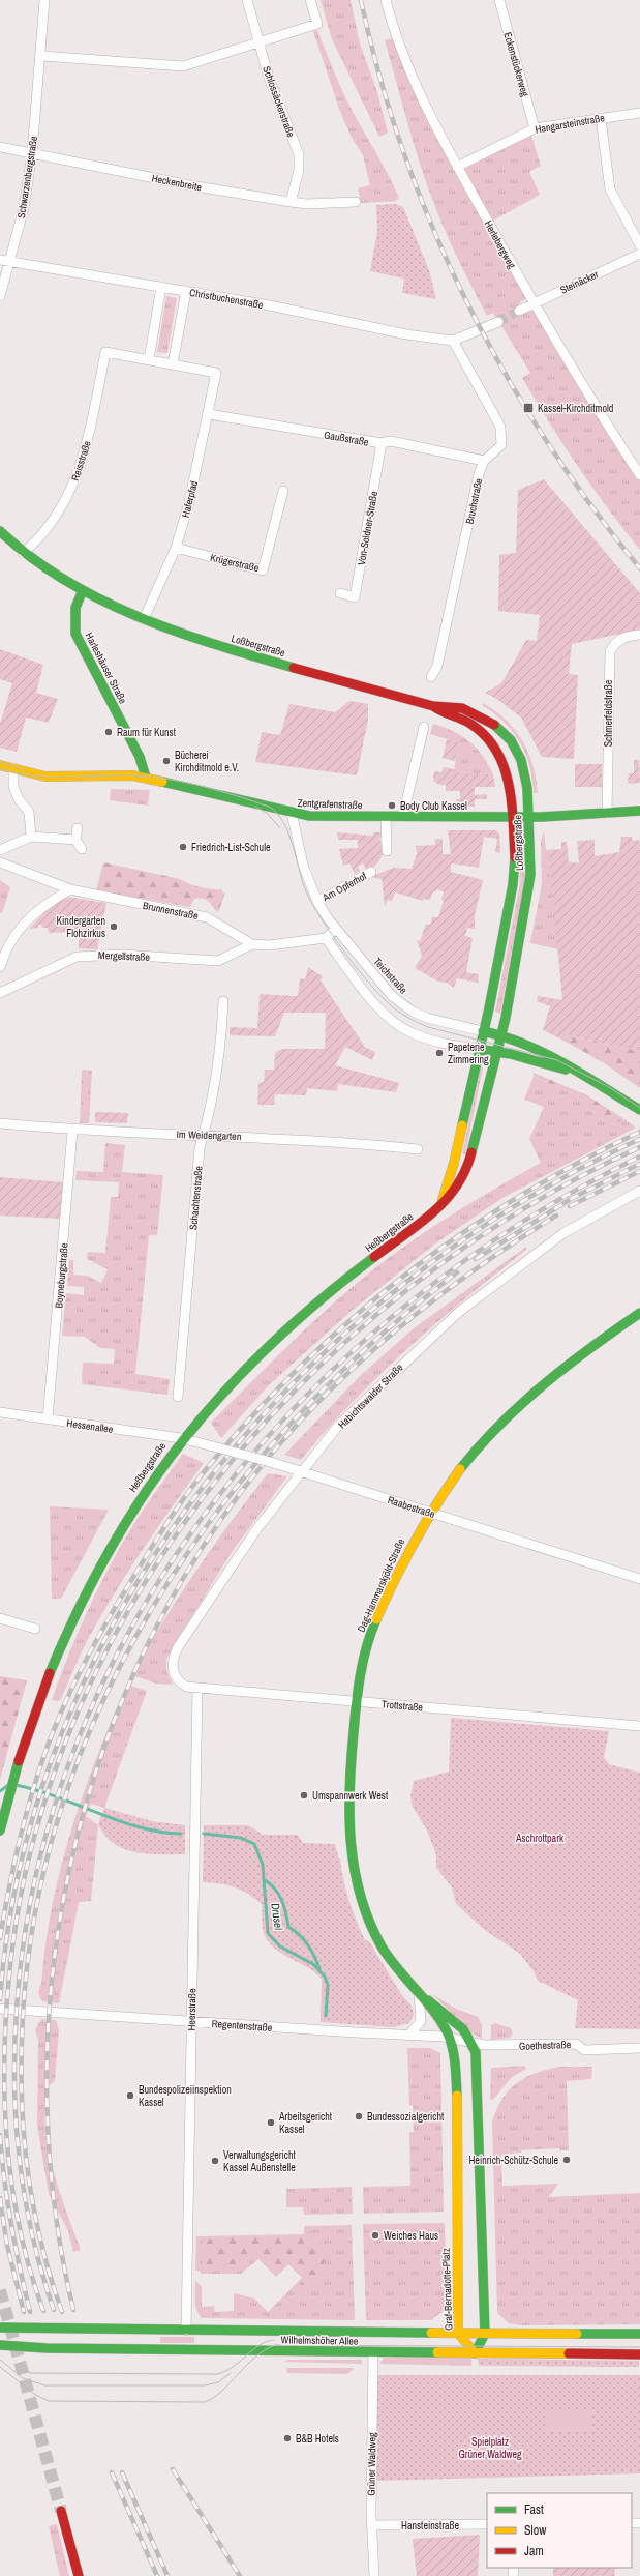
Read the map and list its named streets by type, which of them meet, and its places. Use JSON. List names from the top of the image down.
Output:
{
  "streets": {
    "main road": [
      "Loßbergstraße",
      "Harleshäuser Straße",
      "Zentgrafenstraße",
      "Teichstraße",
      "Heßbergstraße",
      "Dag-Hammarskjöld-Straße",
      "Graf-Bernadotte-Platz",
      "Wilhelmshöher Allee"
    ],
    "street": [
      "Eckenstückerweg",
      "Schlossäckerstraße",
      "Hangarsteinstraße",
      "Schwarzenbergstraße",
      "Heckenbreite",
      "Herlebergweg",
      "Steinäcker",
      "Christbuchenstraße",
      "Gaußstraße",
      "Reisstraße",
      "Haferpfad",
      "Bruchstraße",
      "Von-Soldner-Straße",
      "Krügerstraße",
      "Schmerfeldstraße",
      "Am Opferhof",
      "Brunnenstraße",
      "Mergellstraße",
      "Im Weidengarten",
      "Schachtenstraße",
      "Boyneburgstraße",
      "Habichtswalder Straße",
      "Hessenallee",
      "Raabestraße",
      "Trottstraße",
      "Heerstraße",
      "Regentenstraße",
      "Goethestraße",
      "Grüner Waldweg",
      "Hansteinstraße"
    ]
  },
  "crossings": [
    ["Eckenstückerweg", "Hangarsteinstraße"],
    ["Schlossäckerstraße", "Heckenbreite"],
    ["Hangarsteinstraße", "Herlebergweg"],
    ["Schwarzenbergstraße", "Heckenbreite"],
    ["Schwarzenbergstraße", "Christbuchenstraße"],
    ["Herlebergweg", "Steinäcker"],
    ["Gaußstraße", "Haferpfad"],
    ["Gaußstraße", "Bruchstraße"],
    ["Gaußstraße", "Von-Soldner-Straße"],
    ["Haferpfad", "Krügerstraße"],
    ["Haferpfad", "Loßbergstraße"],
    ["Loßbergstraße", "Harleshäuser Straße"],
    ["Loßbergstraße", "Zentgrafenstraße"],
    ["Loßbergstraße", "Teichstraße"],
    ["Loßbergstraße", "Heßbergstraße"],
    ["Harleshäuser Straße", "Zentgrafenstraße"],
    ["Schmerfeldstraße", "Zentgrafenstraße"],
    ["Zentgrafenstraße", "Teichstraße"],
    ["Am Opferhof", "Teichstraße"],
    ["Brunnenstraße", "Mergellstraße"],
    ["Brunnenstraße", "Teichstraße"],
    ["Teichstraße", "Heßbergstraße"],
    ["Im Weidengarten", "Schachtenstraße"],
    ["Im Weidengarten", "Boyneburgstraße"],
    ["Heßbergstraße", "Hessenallee"],
    ["Heßbergstraße", "Raabestraße"],
    ["Boyneburgstraße", "Hessenallee"],
    ["Habichtswalder Straße", "Raabestraße"],
    ["Habichtswalder Straße", "Trottstraße"],
    ["Hessenallee", "Raabestraße"],
    ["Raabestraße", "Dag-Hammarskjöld-Straße"],
    ["Dag-Hammarskjöld-Straße", "Trottstraße"],
    ["Dag-Hammarskjöld-Straße", "Regentenstraße"],
    ["Dag-Hammarskjöld-Straße", "Goethestraße"],
    ["Dag-Hammarskjöld-Straße", "Graf-Bernadotte-Platz"],
    ["Trottstraße", "Heerstraße"],
    ["Heerstraße", "Regentenstraße"],
    ["Heerstraße", "Wilhelmshöher Allee"],
    ["Regentenstraße", "Goethestraße"],
    ["Graf-Bernadotte-Platz", "Wilhelmshöher Allee"],
    ["Wilhelmshöher Allee", "Grüner Waldweg"],
    ["Grüner Waldweg", "Hansteinstraße"]
  ],
  "water": ["Drusel"],
  "parks": ["Aschrottpark", "Spielplatz Grüner Waldweg"],
  "places": {
    "transit": ["Kassel-Kirchditmold"],
    "other": [
      "Raum für Kunst",
      "Bücherei Kirchditmold e.V.",
      "Body Club Kassel",
      "Friedrich-List-Schule",
      "Kindergarten Flohzirkus",
      "Papeterie Zimmering",
      "Umspannwerk West",
      "Bundespolizeiinspektion Kassel",
      "Bundessozialgericht",
      "Arbeitsgericht Kassel",
      "Heinrich-Schütz-Schule",
      "Verwaltungsgericht Kassel Außenstelle",
      "Weiches Haus",
      "B&B Hotels"
    ]
  },
  "legend": ["Fast", "Slow", "Jam"]
}
